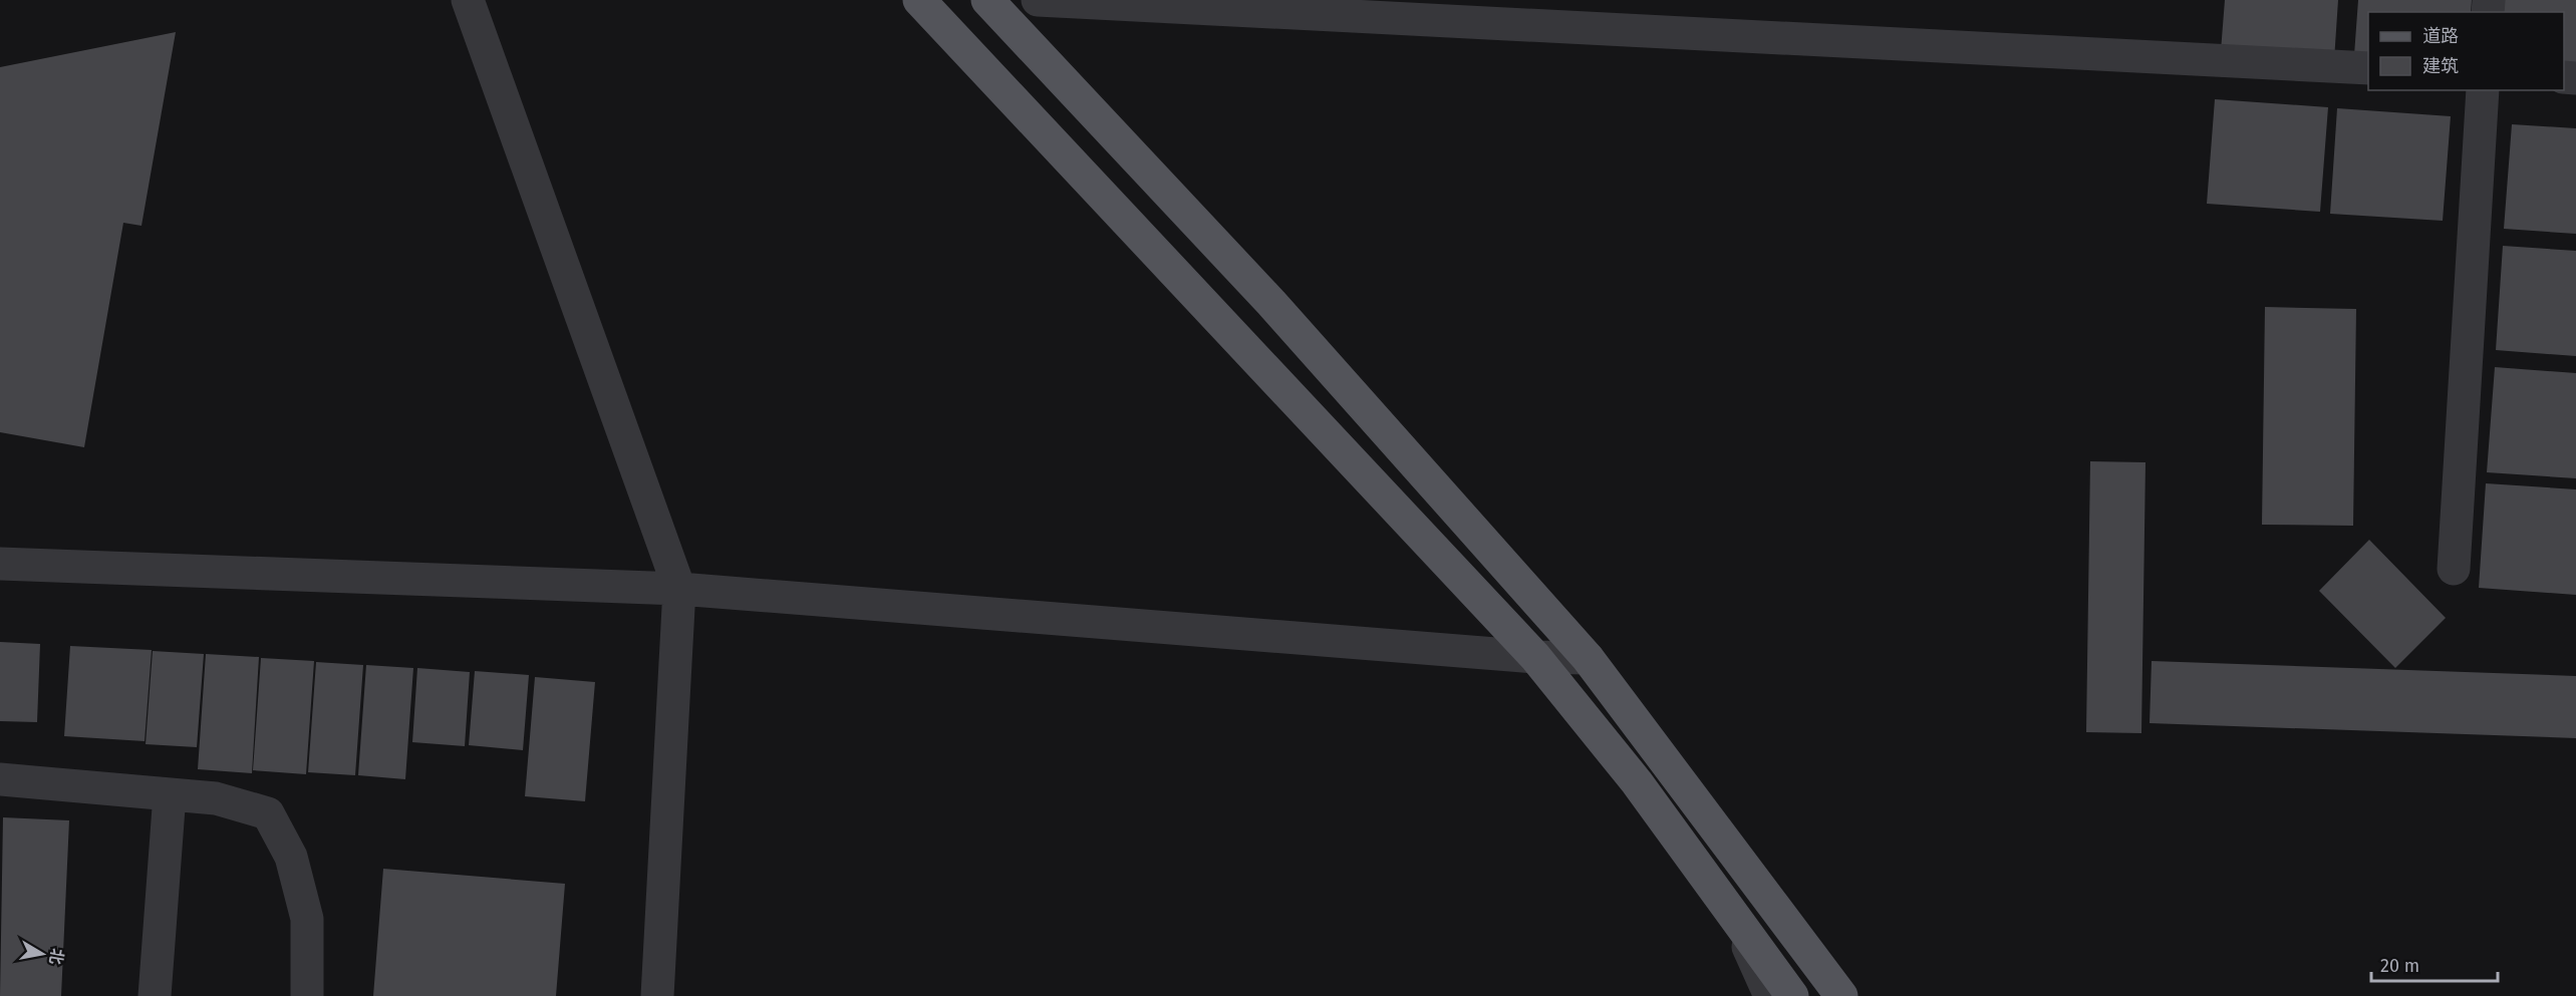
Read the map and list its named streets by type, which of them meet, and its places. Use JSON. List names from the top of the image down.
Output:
{
  "legend": ["道路", "建筑"],
  "scale_bar": "20 m",
  "north": "right"
}
